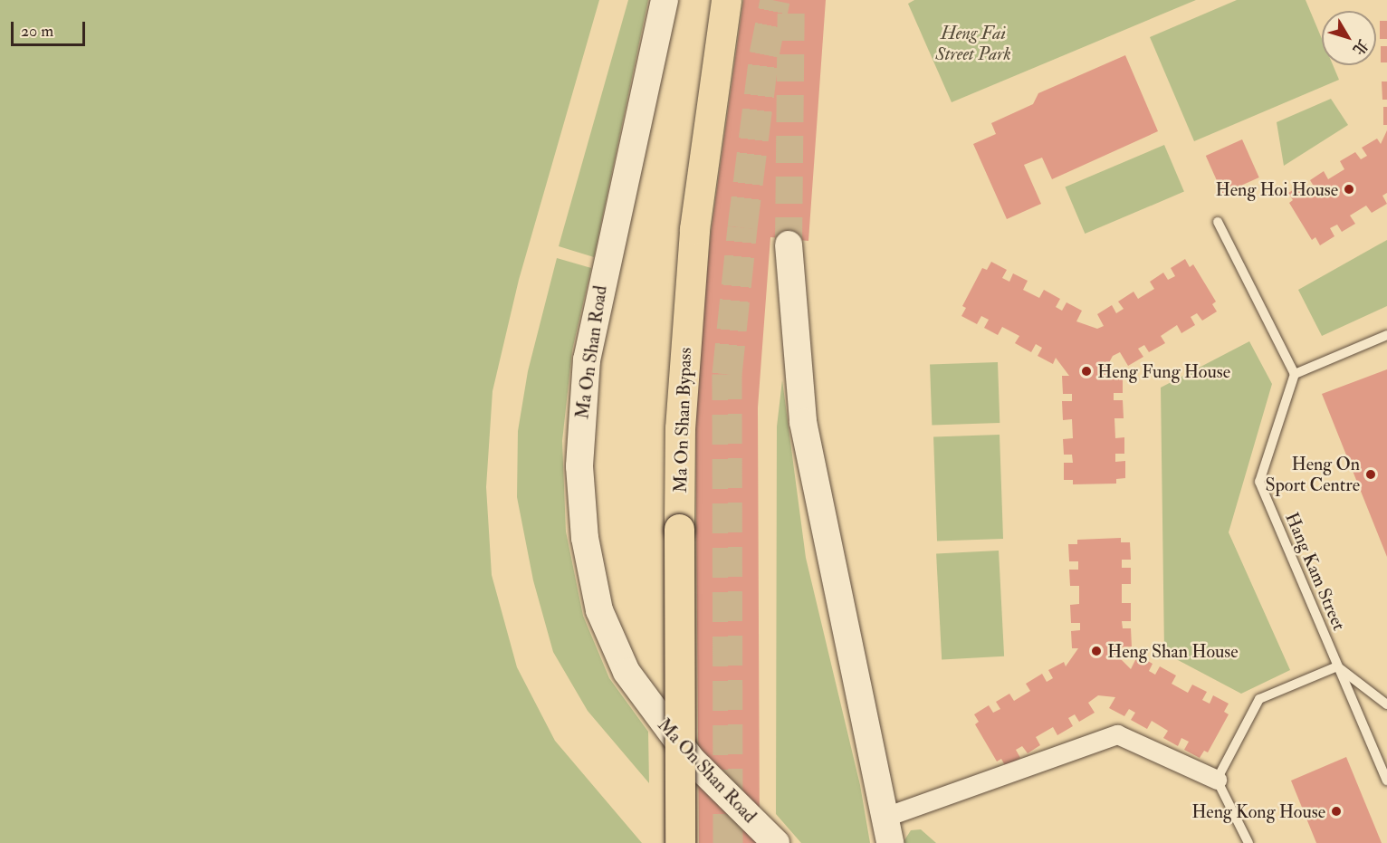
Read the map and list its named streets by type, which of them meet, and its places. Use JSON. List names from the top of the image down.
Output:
{
  "streets": {
    "main road": ["Ma On Shan Road", "Ma On Shan Bypass"],
    "lane": ["Hang Kam Street"]
  },
  "parks": ["Heng Fai Street Park"],
  "places": [
    "Heng Hoi House",
    "Heng Fung House",
    "Heng On Sport Centre",
    "Heng Shan House",
    "Heng Kong House"
  ],
  "scale_bar": "20 m",
  "north": "bottom right"
}
